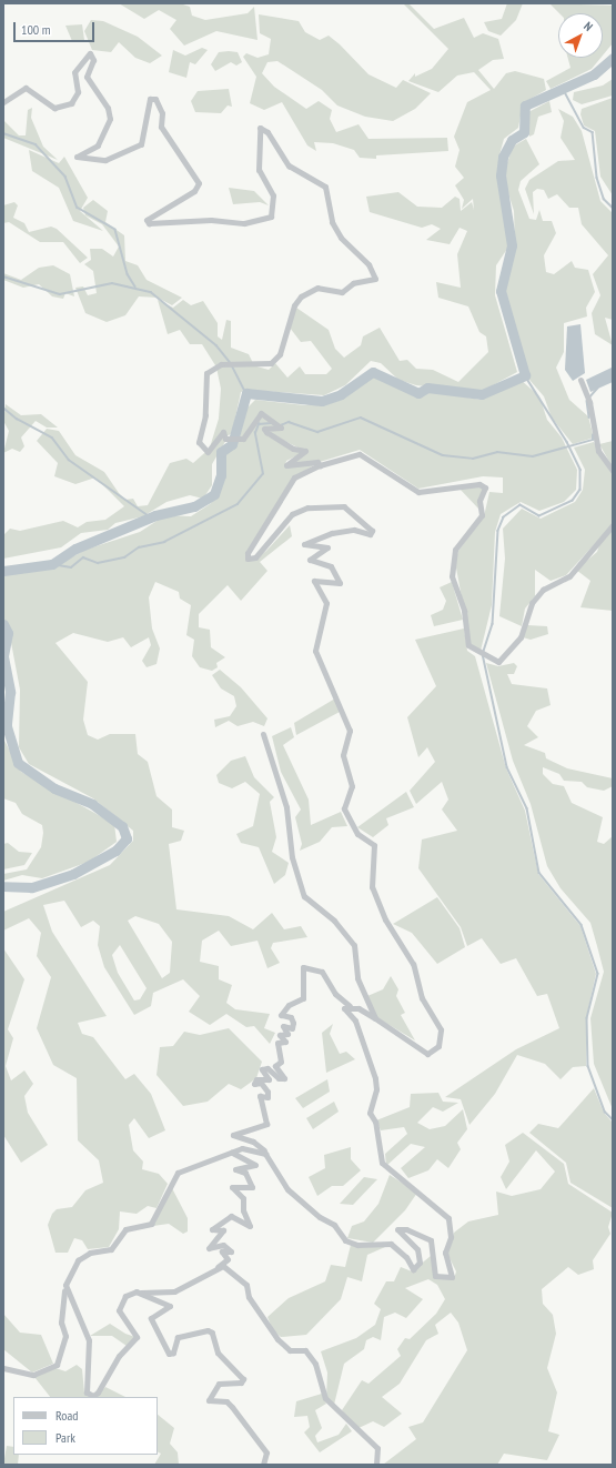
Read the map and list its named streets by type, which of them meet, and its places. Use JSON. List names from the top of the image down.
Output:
{
  "legend": ["Road", "Park"],
  "scale_bar": "100 m",
  "north": "top right"
}
